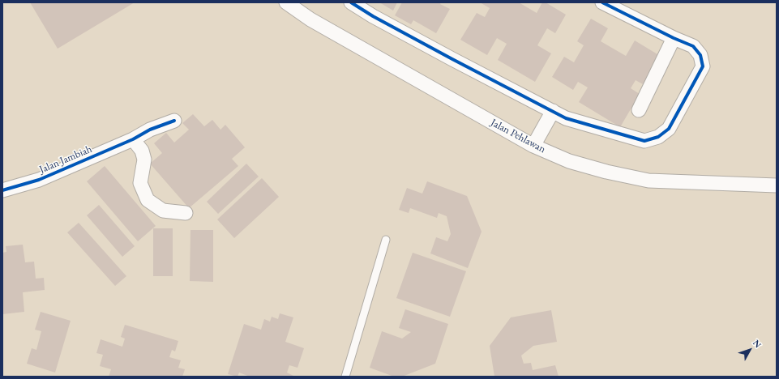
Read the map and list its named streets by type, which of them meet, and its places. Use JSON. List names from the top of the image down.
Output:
{
  "streets": {
    "street": ["Jalan Pehlawan", "Jalan Jambiah"]
  },
  "north": "top right"
}
